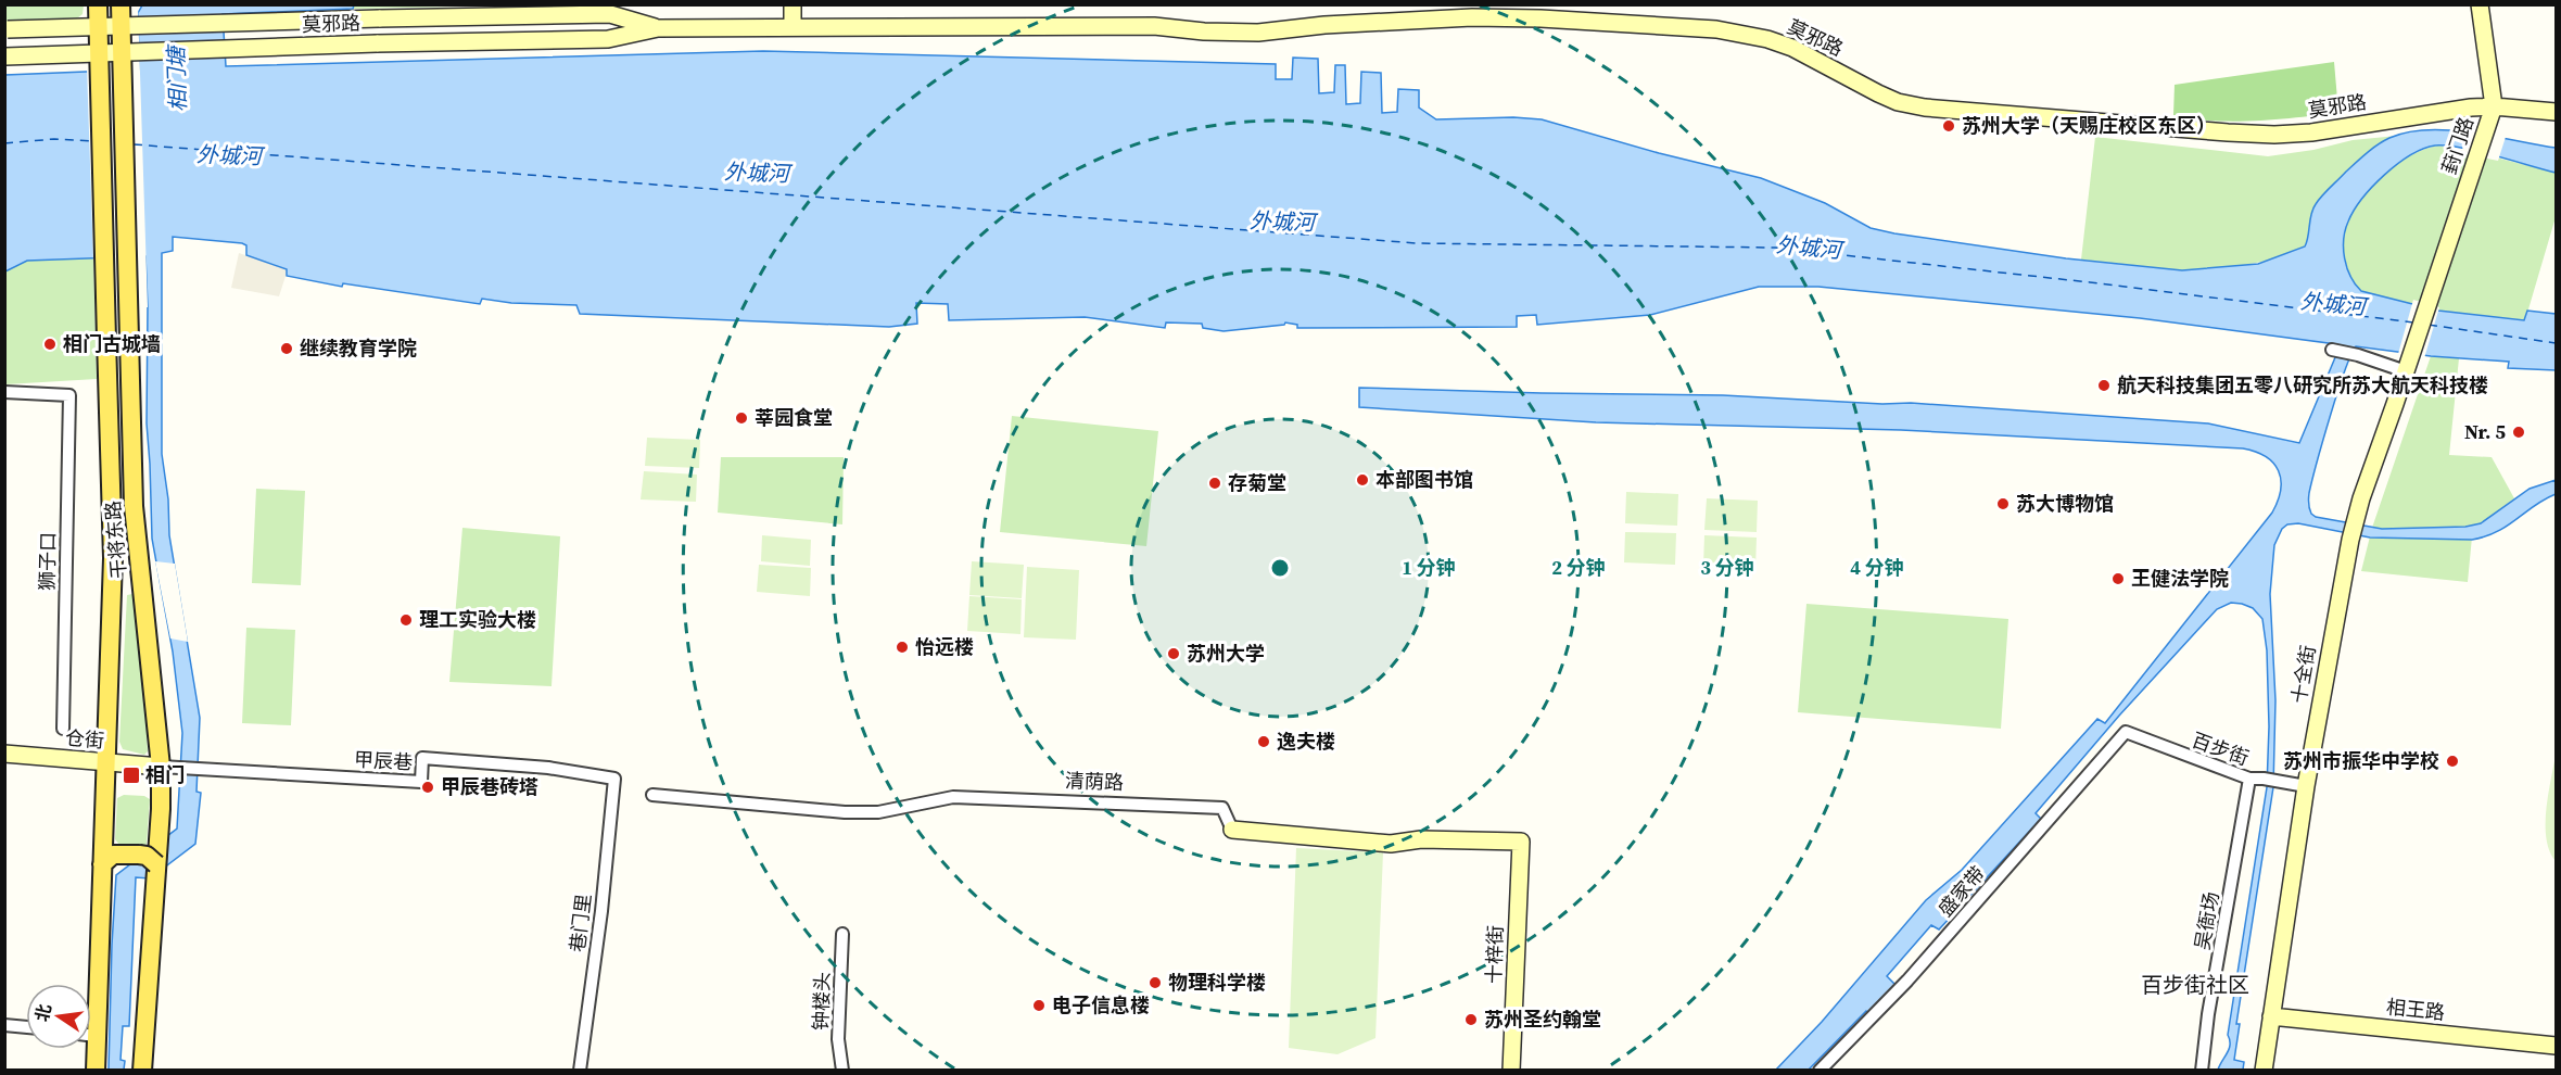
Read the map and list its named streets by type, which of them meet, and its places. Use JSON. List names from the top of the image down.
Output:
{
  "streets": {
    "main road": [
      "莫邪路",
      "葑门路",
      "干将东路",
      "十全街",
      "仓街",
      "清荫路",
      "十梓街",
      "相王路"
    ],
    "street": [
      "狮子口",
      "百步街",
      "甲辰巷",
      "盛家带",
      "吴衙场",
      "巷门里",
      "钟楼头"
    ]
  },
  "crossings": [
    ["莫邪路", "葑门路"],
    ["葑门路", "十全街"],
    ["干将东路", "仓街"],
    ["干将东路", "甲辰巷"],
    ["十全街", "百步街"],
    ["十全街", "相王路"],
    ["仓街", "甲辰巷"],
    ["百步街", "盛家带"],
    ["百步街", "吴衙场"],
    ["甲辰巷", "巷门里"],
    ["清荫路", "十梓街"]
  ],
  "districts": ["百步街社区"],
  "water": ["相门塘", "外城河"],
  "places": {
    "other": [
      "苏州大学（天赐庄校区东区）",
      "相门古城墙",
      "继续教育学院",
      "航天科技集团五零八研究所苏大航天科技楼",
      "莘园食堂",
      "Nr. 5",
      "本部图书馆",
      "存菊堂",
      "苏大博物馆",
      "王健法学院",
      "理工实验大楼",
      "怡远楼",
      "苏州大学",
      "逸夫楼",
      "苏州市振华中学校",
      "甲辰巷砖塔",
      "物理科学楼",
      "电子信息楼",
      "苏州圣约翰堂"
    ],
    "transit": ["相门"]
  },
  "north": "left",
  "rings": [
    "1 分钟",
    "2 分钟",
    "3 分钟",
    "4 分钟"
  ]
}
